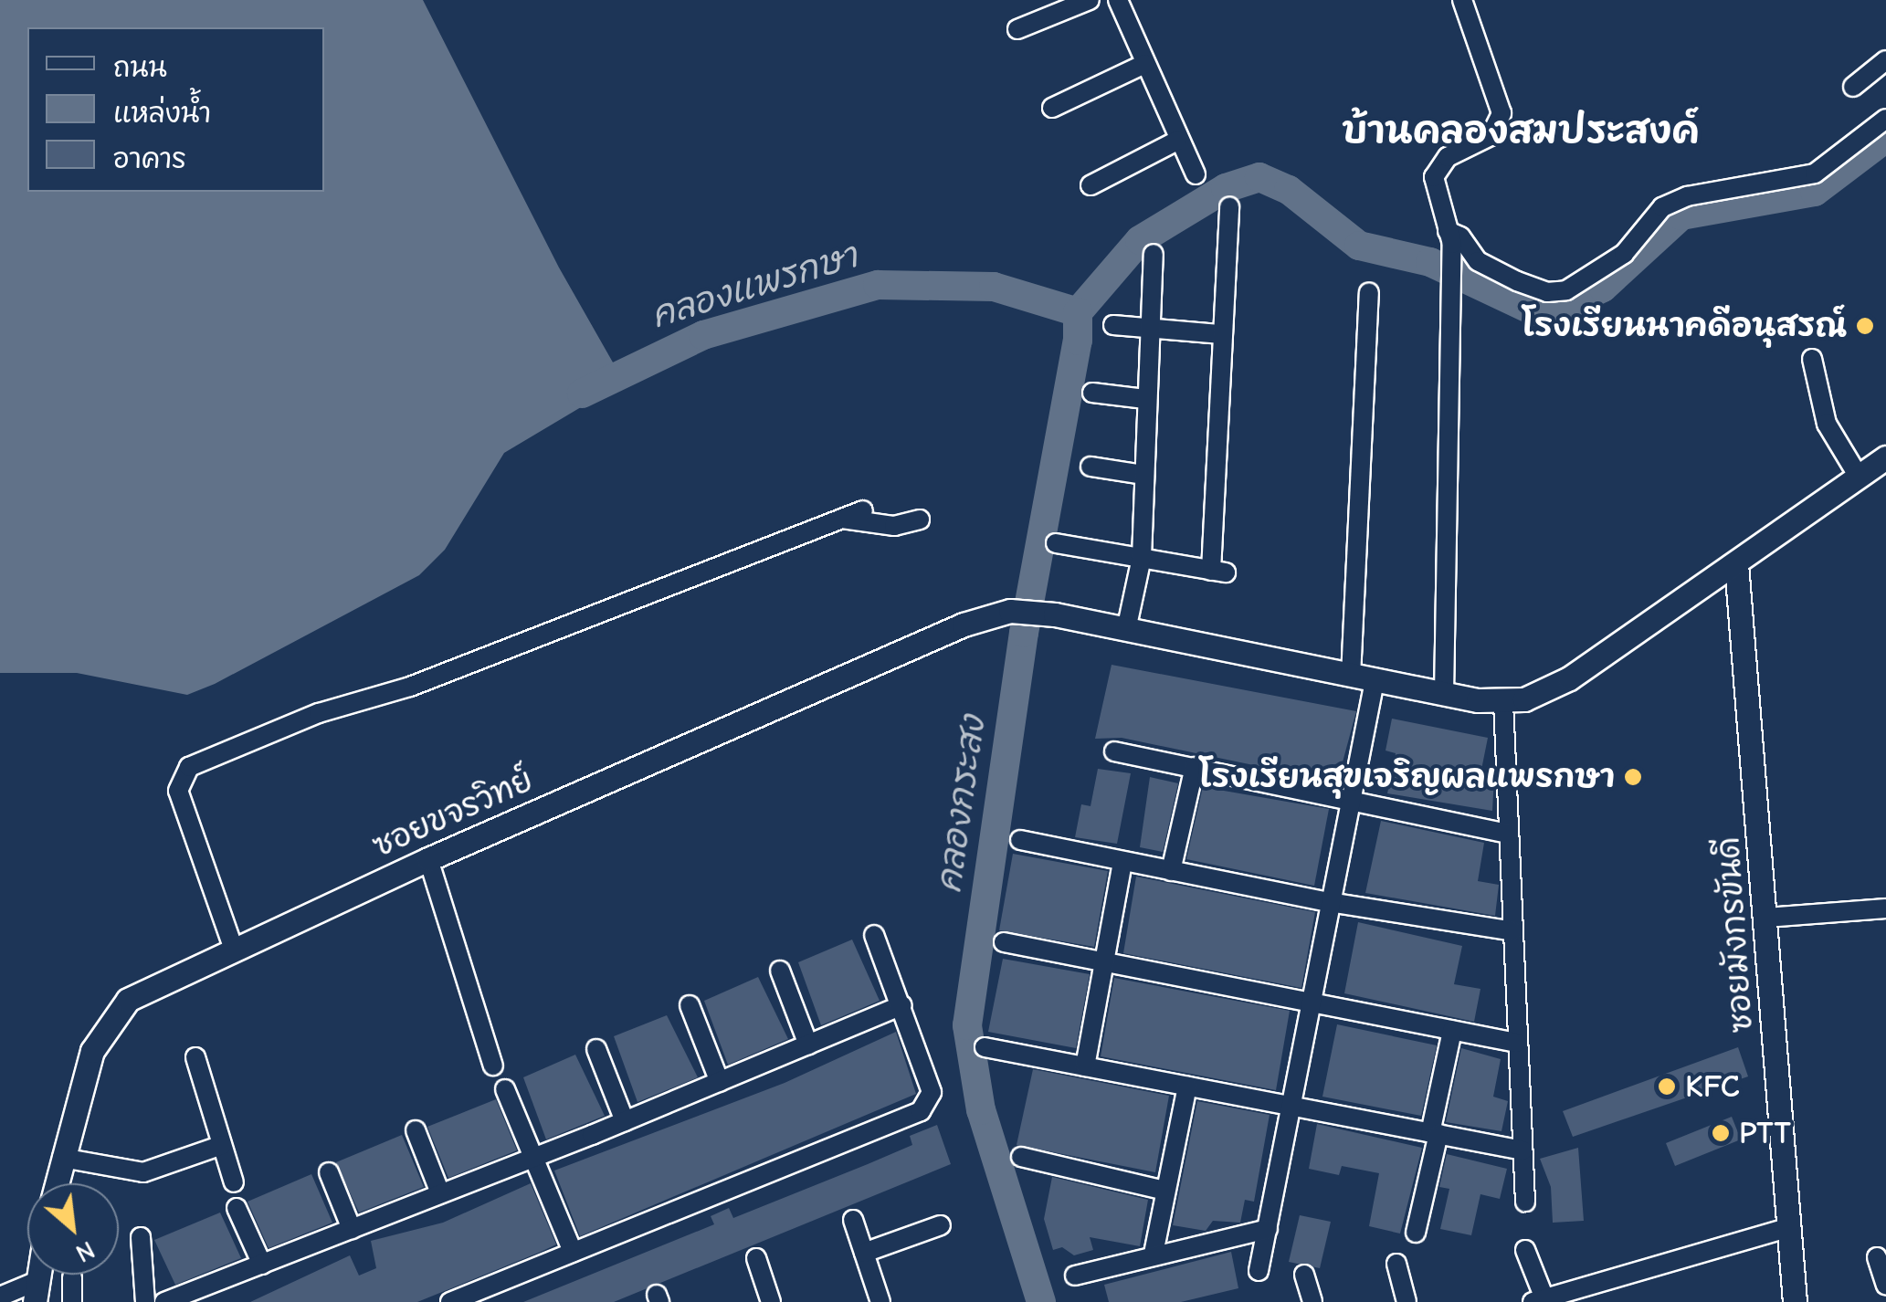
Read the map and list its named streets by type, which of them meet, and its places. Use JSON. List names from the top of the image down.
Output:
{
  "streets": {
    "street": ["ซอยขจรวิทย์", "ซอยมังกรขันดี"]
  },
  "districts": ["บ้านคลองสมประสงค์"],
  "water": ["คลองแพรกษา", "คลองกระสง"],
  "places": [
    "โรงเรียนนาคดีอนุสรณ์",
    "โรงเรียนสุขเจริญผลแพรกษา",
    "KFC",
    "PTT"
  ],
  "legend": ["ถนน", "แหล่งน้ำ", "อาคาร"],
  "north": "bottom right"
}
